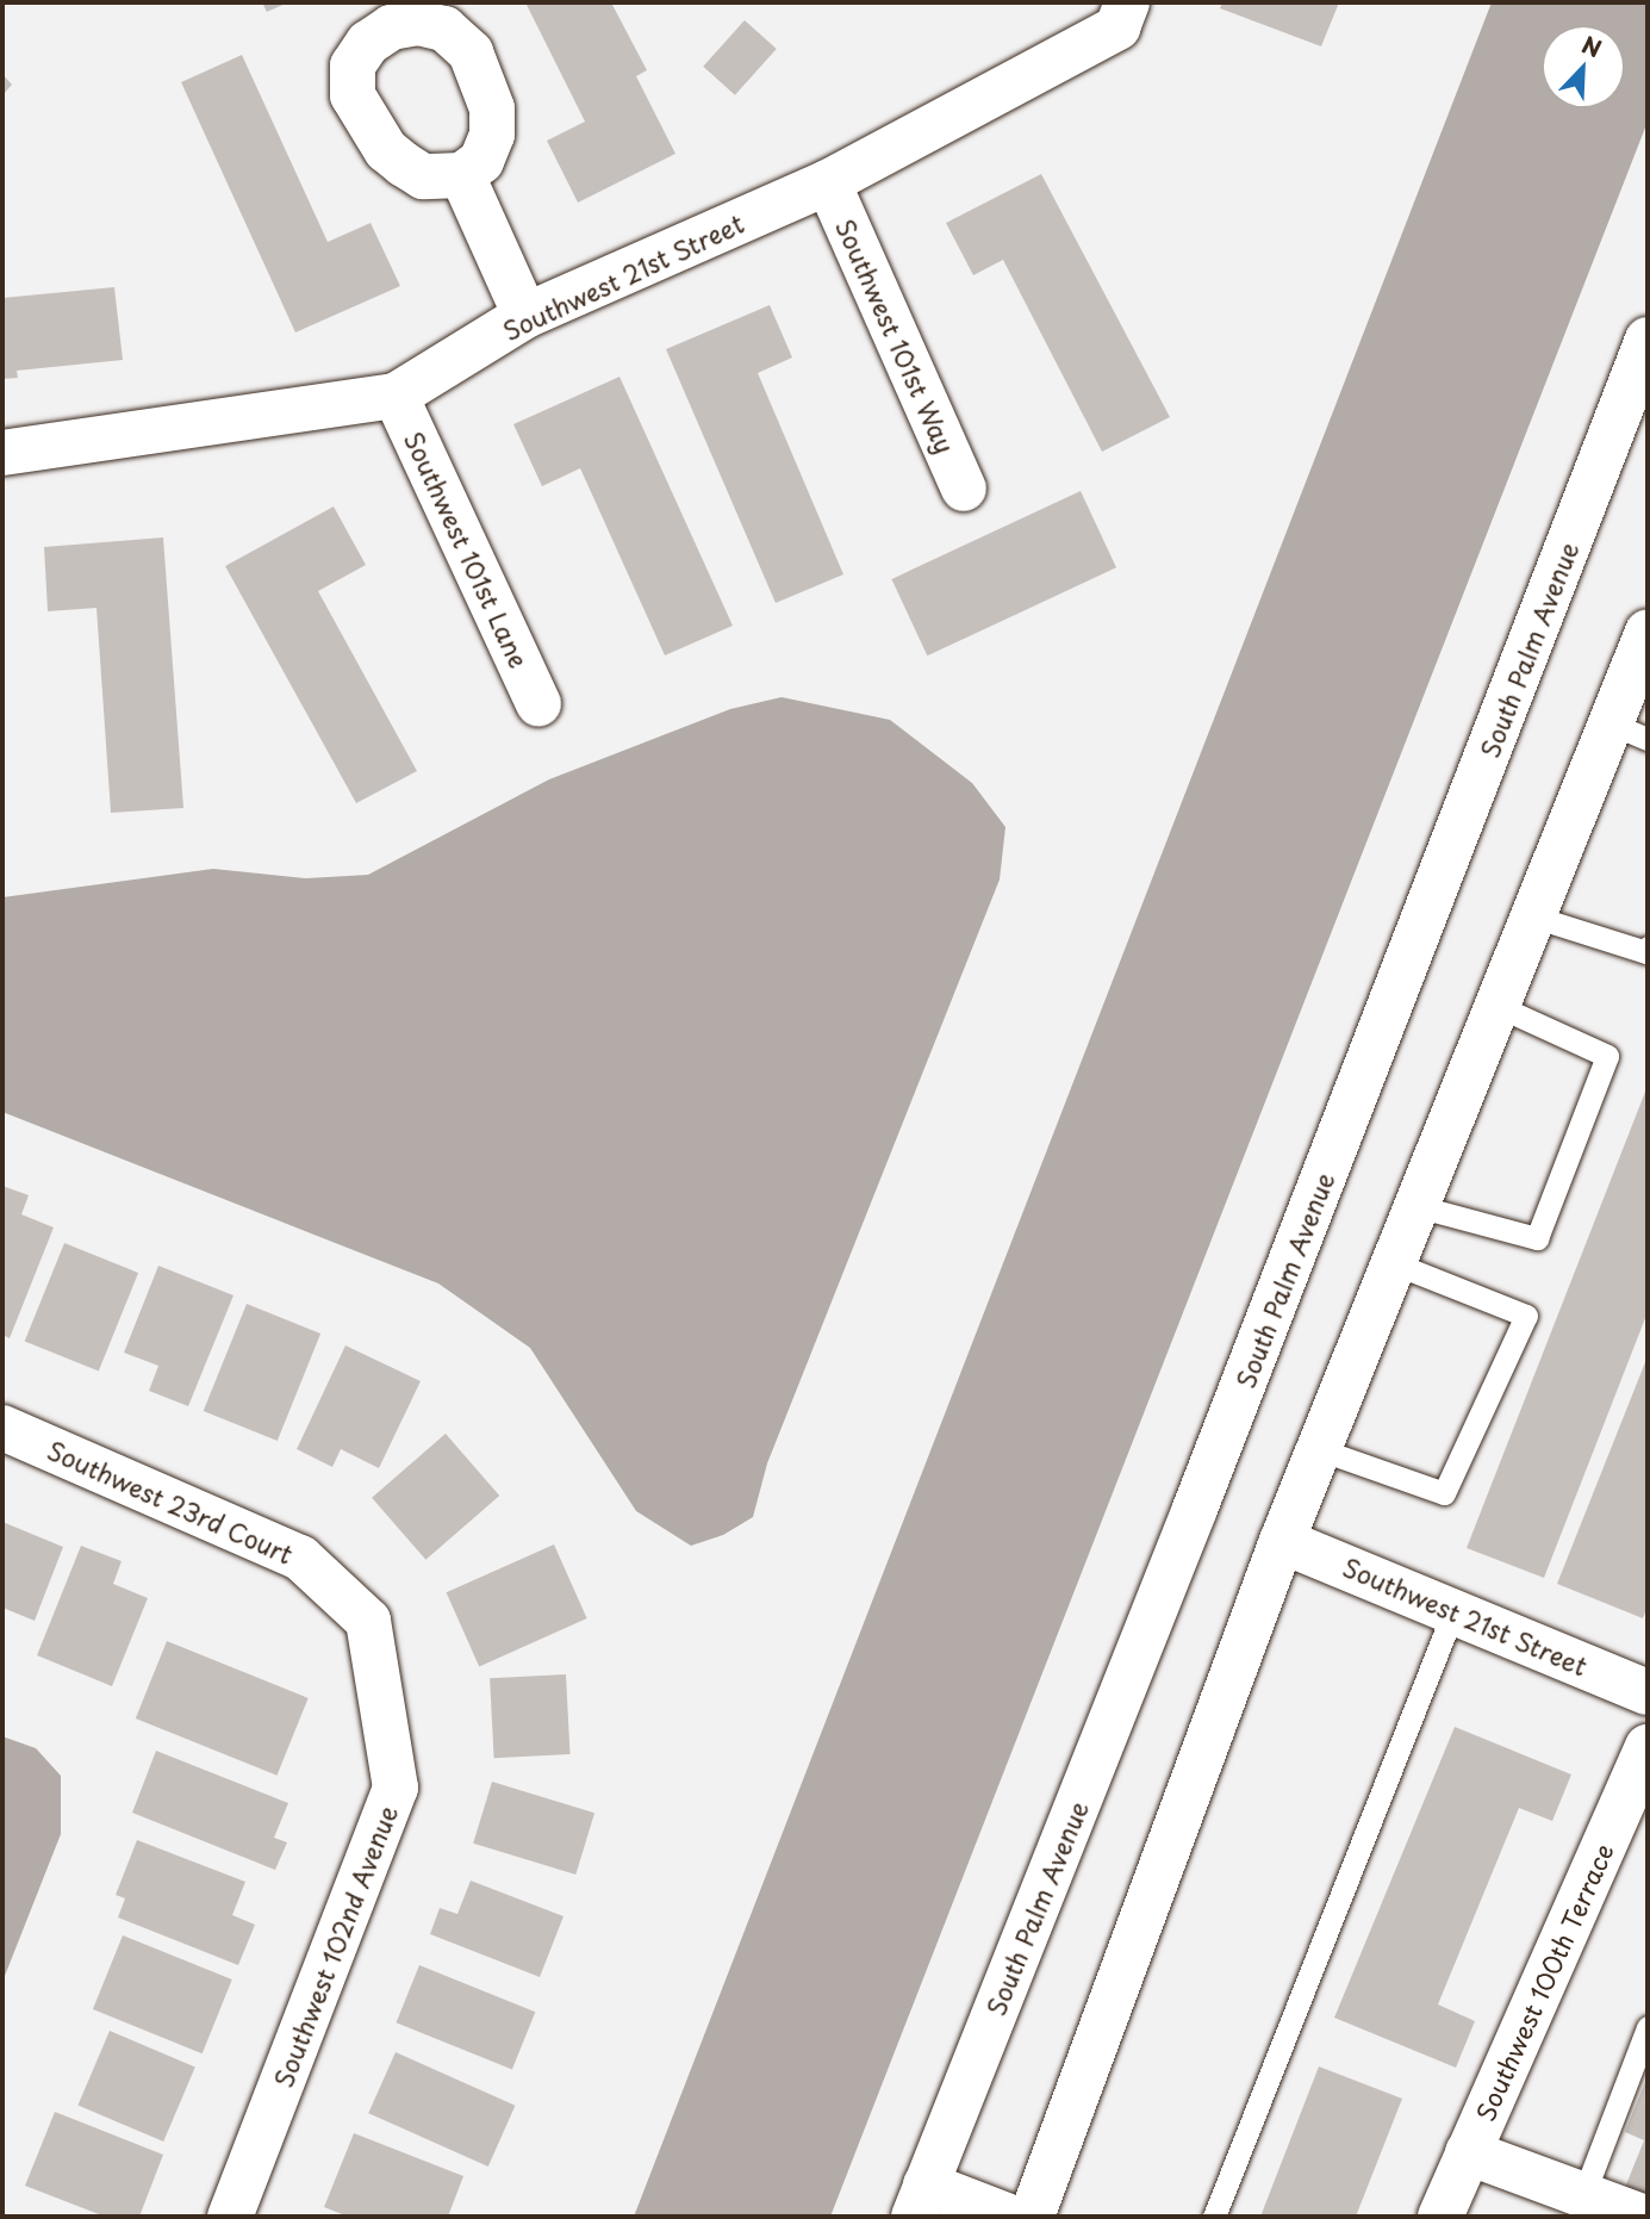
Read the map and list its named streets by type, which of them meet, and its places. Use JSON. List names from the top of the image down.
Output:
{
  "streets": {
    "street": [
      "Southwest 21st Street",
      "Southwest 101st Way",
      "Southwest 101st Lane",
      "South Palm Avenue",
      "Southwest 23rd Court",
      "Southwest 102nd Avenue",
      "Southwest 100th Terrace"
    ]
  },
  "crossings": [
    ["Southwest 21st Street", "Southwest 101st Way"],
    ["Southwest 21st Street", "Southwest 101st Lane"],
    ["Southwest 23rd Court", "Southwest 102nd Avenue"]
  ],
  "north": "top right"
}
